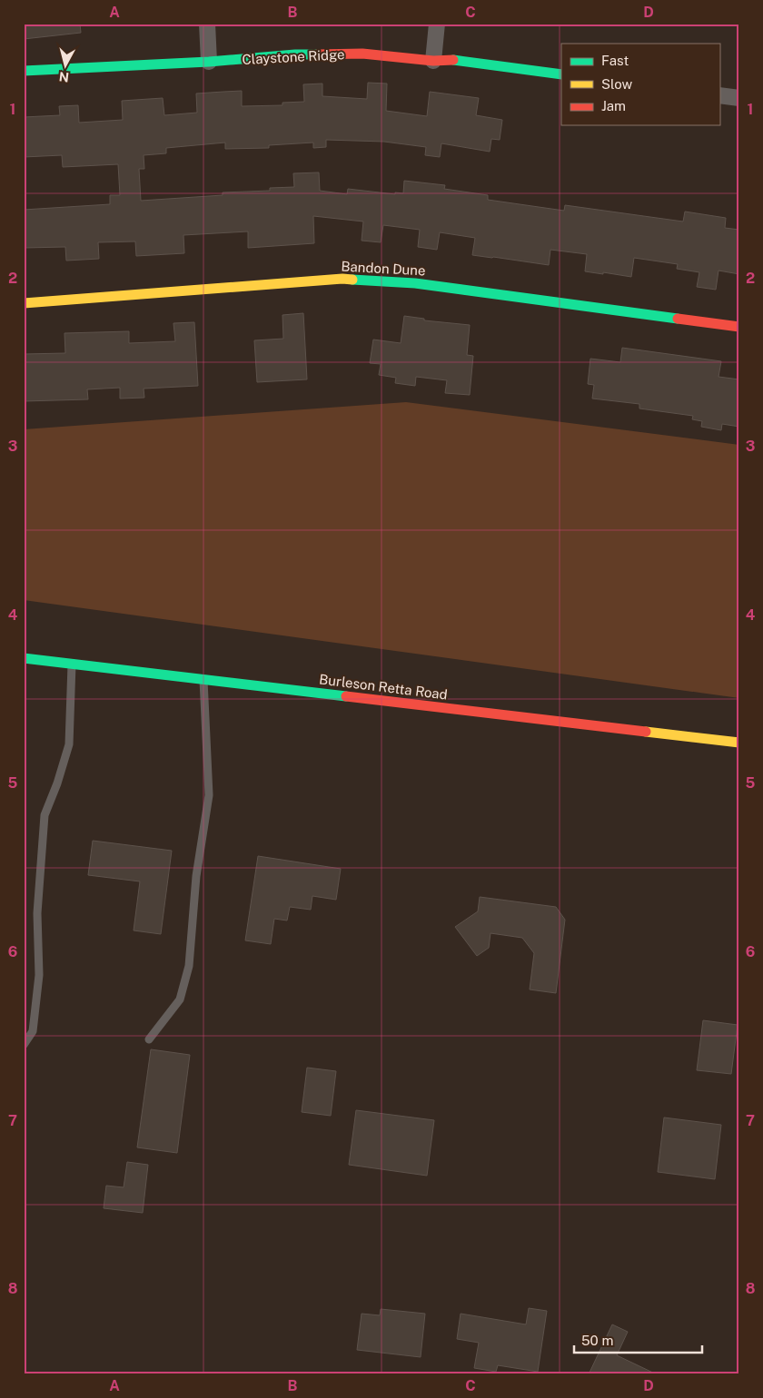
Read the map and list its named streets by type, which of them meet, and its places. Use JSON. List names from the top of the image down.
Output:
{
  "streets": {
    "street": ["Claystone Ridge", "Bandon Dune", "Burleson Retta Road"]
  },
  "legend": ["Fast", "Slow", "Jam"],
  "scale_bar": "50 m",
  "north": "bottom",
  "grid": {
    "columns": [
      "A",
      "B",
      "C",
      "D"
    ],
    "rows": [
      "1",
      "2",
      "3",
      "4",
      "5",
      "6",
      "7",
      "8"
    ]
  }
}
